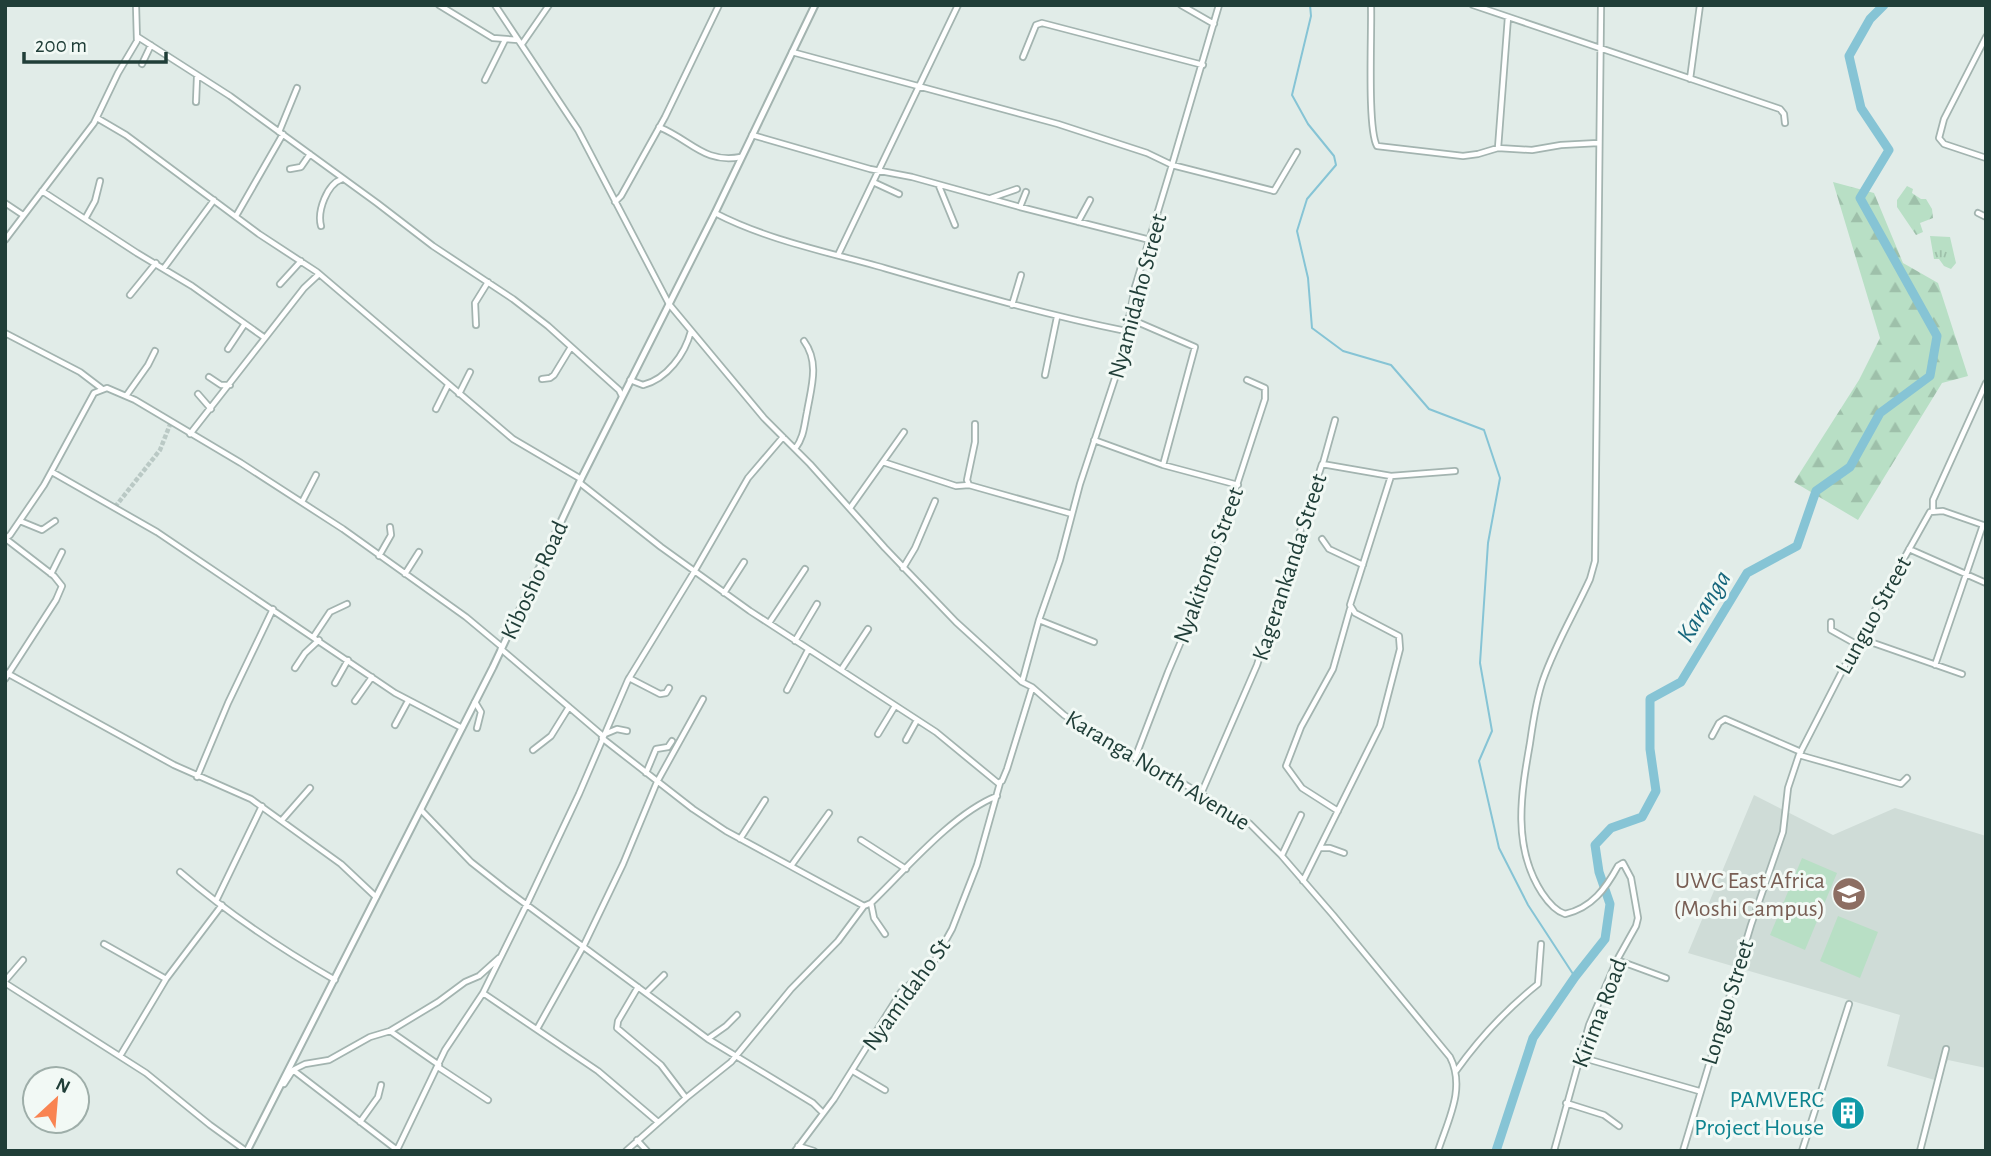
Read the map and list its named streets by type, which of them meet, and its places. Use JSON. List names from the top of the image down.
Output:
{
  "streets": {
    "street": [
      "Nyamidaho Street",
      "Nyakitonto Street",
      "Kagerankanda Street",
      "Kibosho Road",
      "Lunguo Street",
      "Karanga North Avenue",
      "Nyamidaho St",
      "Longuo Street",
      "Kirima Road"
    ]
  },
  "crossings": [
    ["Nyamidaho Street", "Karanga North Avenue"],
    ["Nyakitonto Street", "Karanga North Avenue"],
    ["Kagerankanda Street", "Karanga North Avenue"],
    ["Kibosho Road", "Karanga North Avenue"],
    ["Lunguo Street", "Longuo Street"],
    ["Karanga North Avenue", "Nyamidaho St"]
  ],
  "water": ["Karanga"],
  "places": {
    "school or university": ["UWC East Africa (Moshi Campus)"],
    "building": ["PAMVERC Project House"]
  },
  "scale_bar": "200 m",
  "north": "top right"
}
